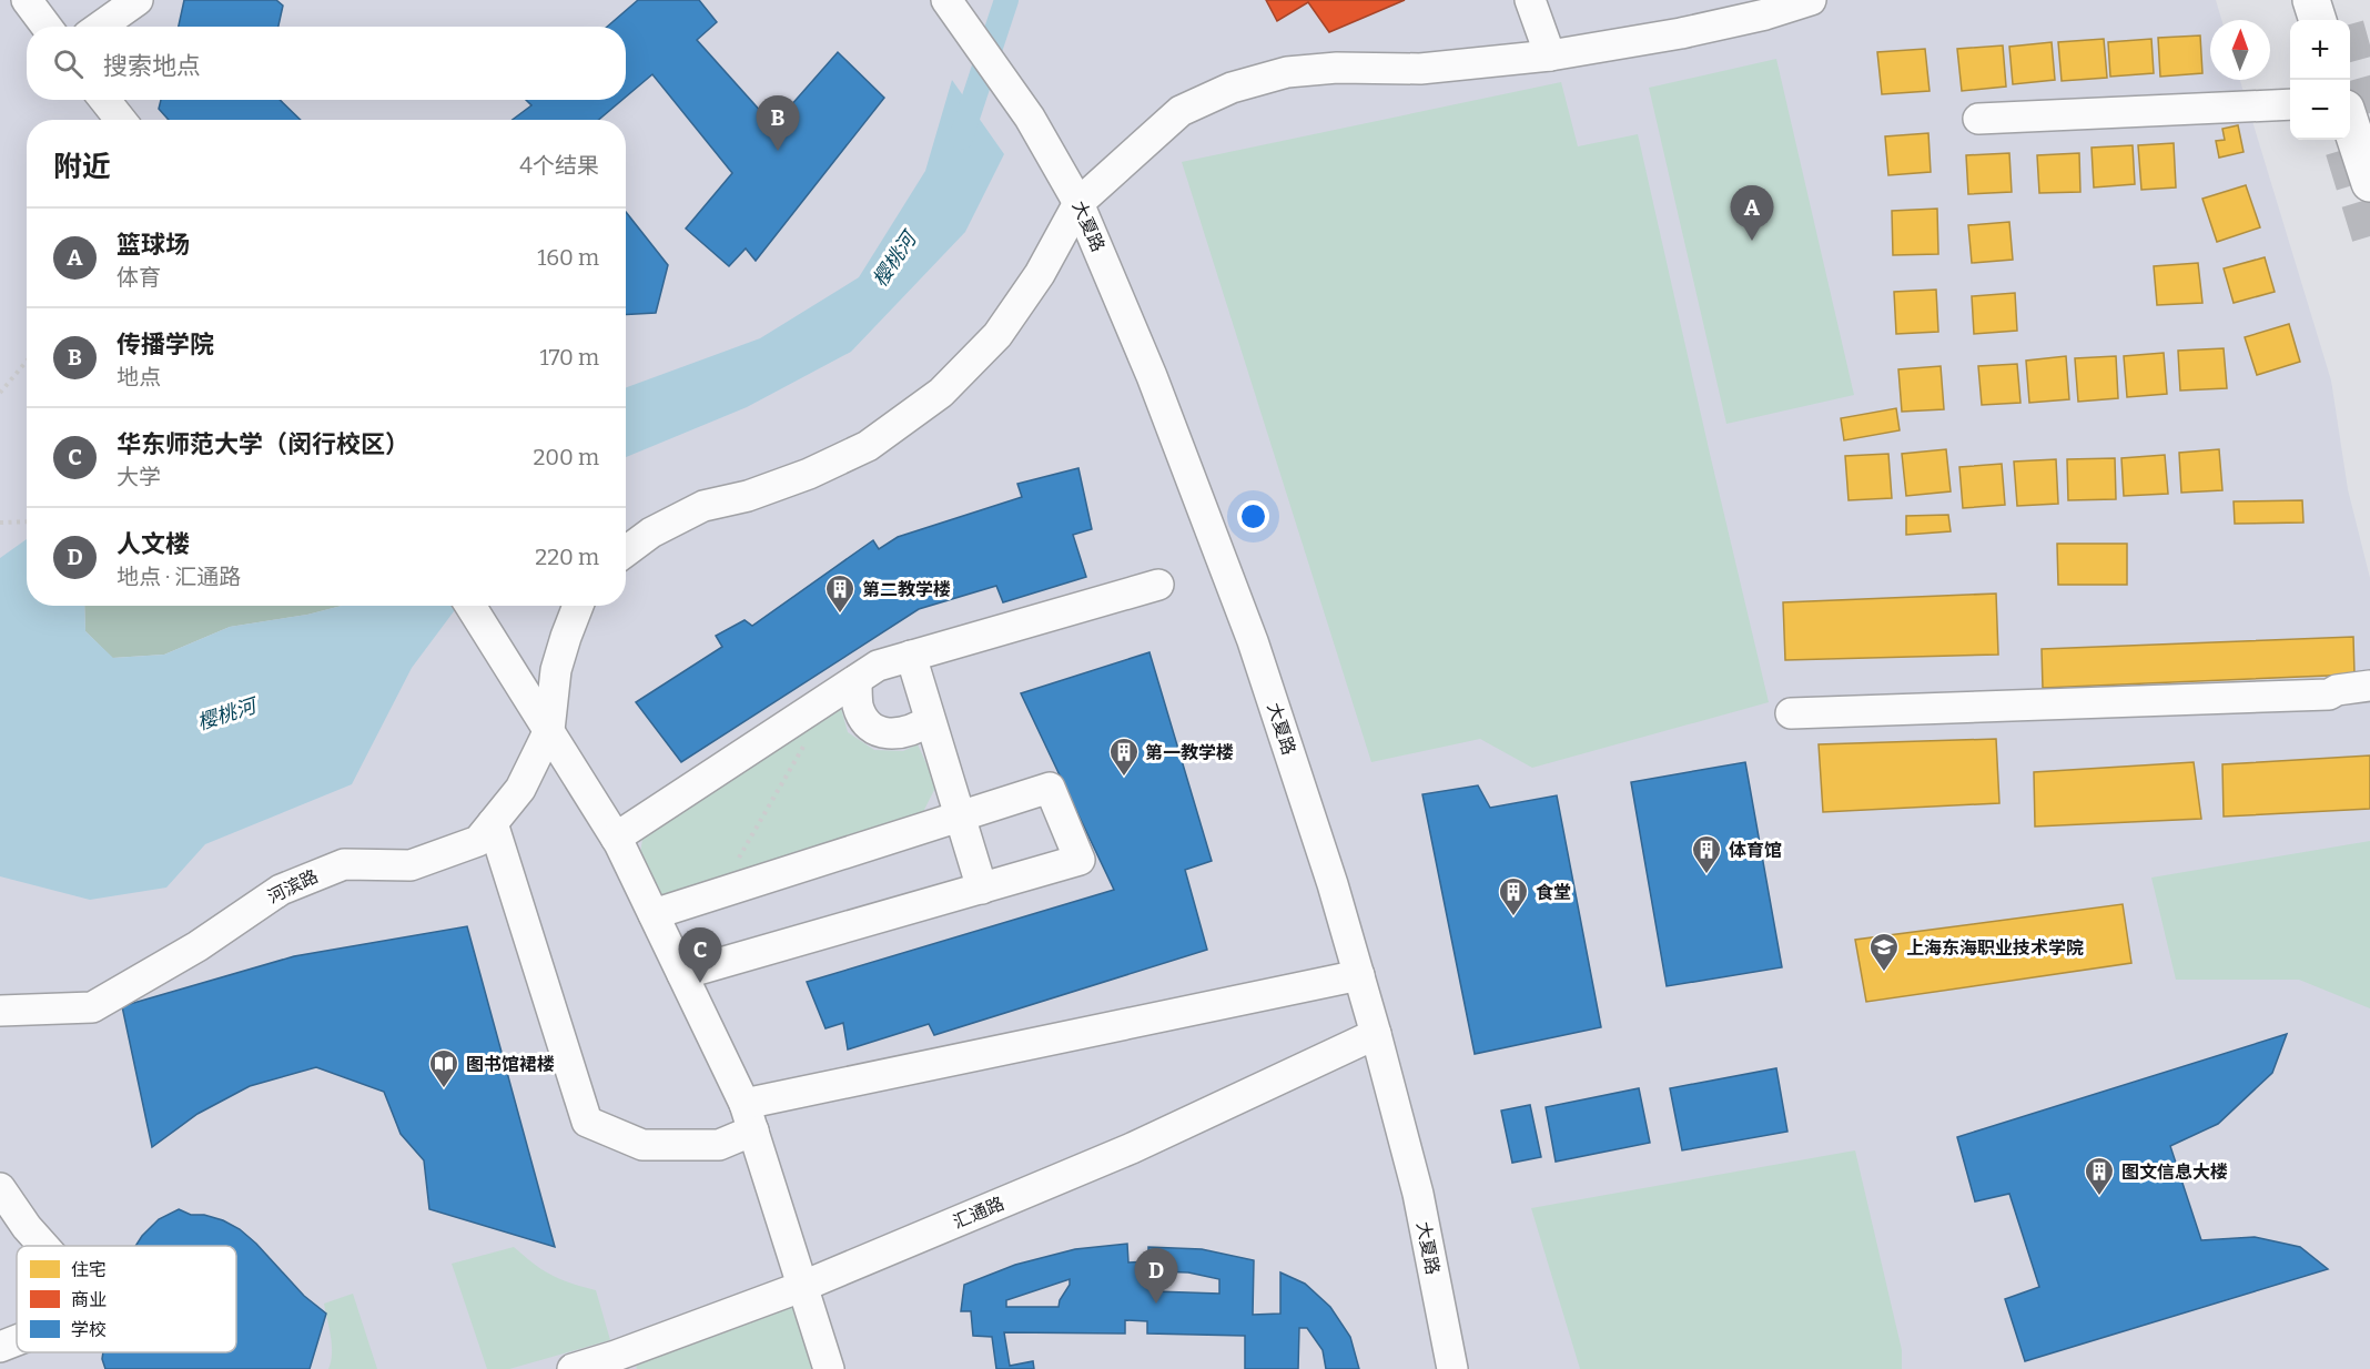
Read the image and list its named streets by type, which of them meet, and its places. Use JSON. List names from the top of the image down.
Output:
{
  "streets": {
    "street": ["大夏路", "河滨路", "汇通路"]
  },
  "crossings": [
    ["大夏路", "汇通路"]
  ],
  "water": ["樱桃河"],
  "places": {
    "building": [
      "第二教学楼",
      "第一教学楼",
      "体育馆",
      "食堂",
      "图文信息大楼"
    ],
    "school or university": ["上海东海职业技术学院"],
    "library": ["图书馆裙楼"]
  },
  "legend": ["住宅", "商业", "学校"],
  "north": "top",
  "page": {
    "map_buttons": ["+", "−"],
    "search": "搜索地点",
    "pins": [
      "B",
      "A",
      "C",
      "D"
    ],
    "heading": ["附近", "4个结果"],
    "list": [
      {
        "mark": "A",
        "name": "篮球场",
        "note": "体育",
        "value": "160 m"
      },
      {
        "mark": "B",
        "name": "传播学院",
        "note": "地点",
        "value": "170 m"
      },
      {
        "mark": "C",
        "name": "华东师范大学（闵行校区）",
        "note": "大学",
        "value": "200 m"
      },
      {
        "mark": "D",
        "name": "人文楼",
        "note": "地点 · 汇通路",
        "value": "220 m"
      }
    ]
  }
}
